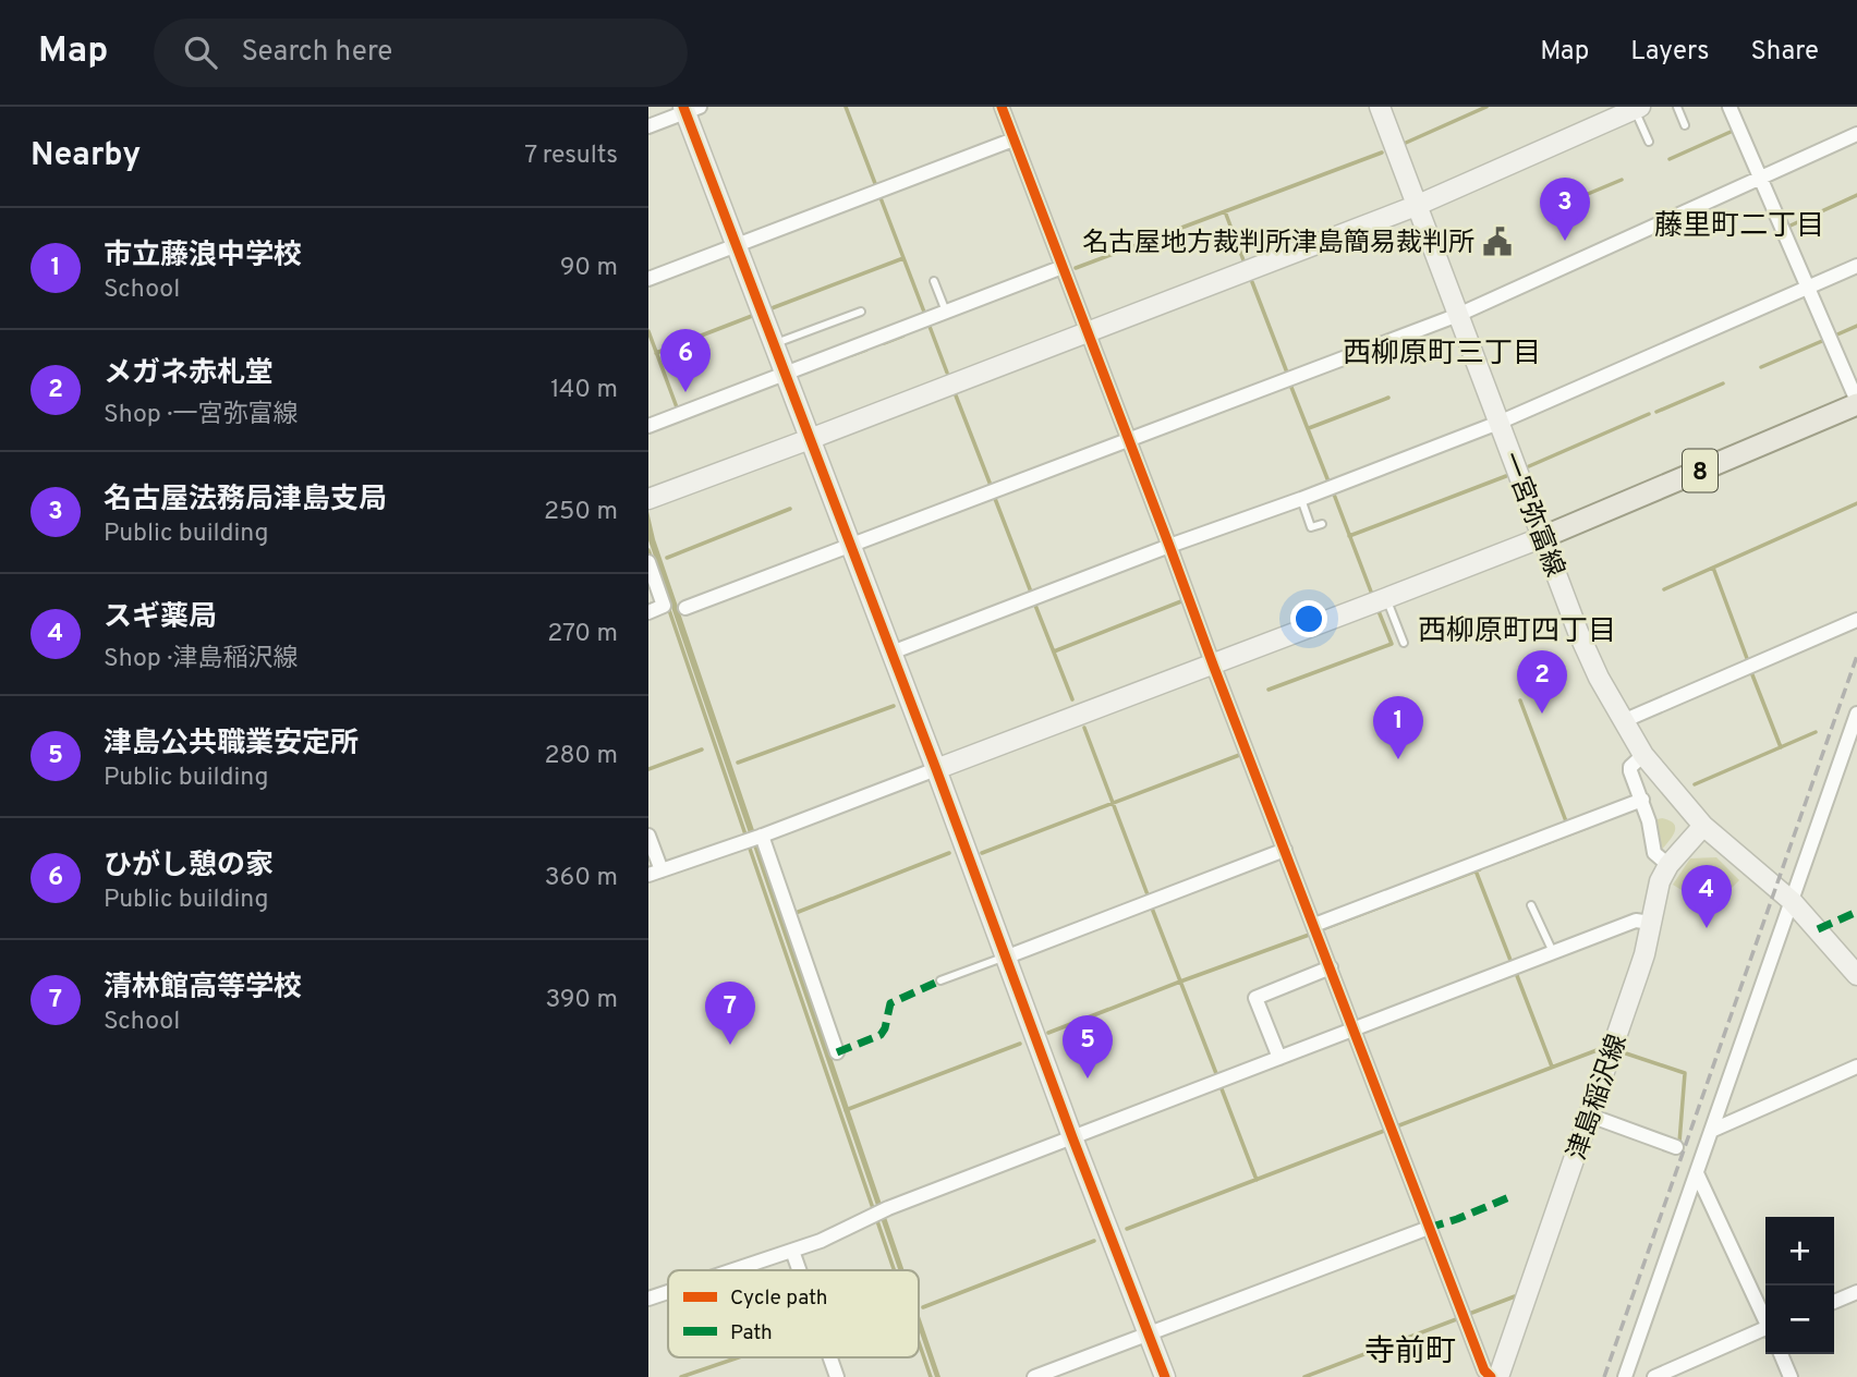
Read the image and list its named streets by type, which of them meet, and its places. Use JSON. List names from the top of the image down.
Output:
{
  "streets": {
    "main road": ["8"],
    "street": ["一宮弥富線", "津島稲沢線"]
  },
  "crossings": [
    ["8", "一宮弥富線"],
    ["一宮弥富線", "津島稲沢線"]
  ],
  "districts": [
    "藤里町二丁目",
    "西柳原町三丁目",
    "西柳原町四丁目",
    "寺前町"
  ],
  "places": {
    "public building": ["名古屋地方裁判所津島簡易裁判所"]
  },
  "legend": ["Cycle path", "Path"],
  "page": {
    "header": "Map",
    "search": "Search here",
    "nav": ["Map", "Layers", "Share"],
    "heading": ["Nearby", "7 results"],
    "pins": [
      "3",
      "6",
      "2",
      "1",
      "4",
      "7",
      "5"
    ],
    "list": [
      {
        "mark": "1",
        "name": "市立藤浪中学校",
        "note": "School",
        "value": "90 m"
      },
      {
        "mark": "2",
        "name": "メガネ赤札堂",
        "note": "Shop · 一宮弥富線",
        "value": "140 m"
      },
      {
        "mark": "3",
        "name": "名古屋法務局津島支局",
        "note": "Public building",
        "value": "250 m"
      },
      {
        "mark": "4",
        "name": "スギ薬局",
        "note": "Shop · 津島稲沢線",
        "value": "270 m"
      },
      {
        "mark": "5",
        "name": "津島公共職業安定所",
        "note": "Public building",
        "value": "280 m"
      },
      {
        "mark": "6",
        "name": "ひがし憩の家",
        "note": "Public building",
        "value": "360 m"
      },
      {
        "mark": "7",
        "name": "清林館高等学校",
        "note": "School",
        "value": "390 m"
      }
    ],
    "map_buttons": ["+", "−"]
  }
}
